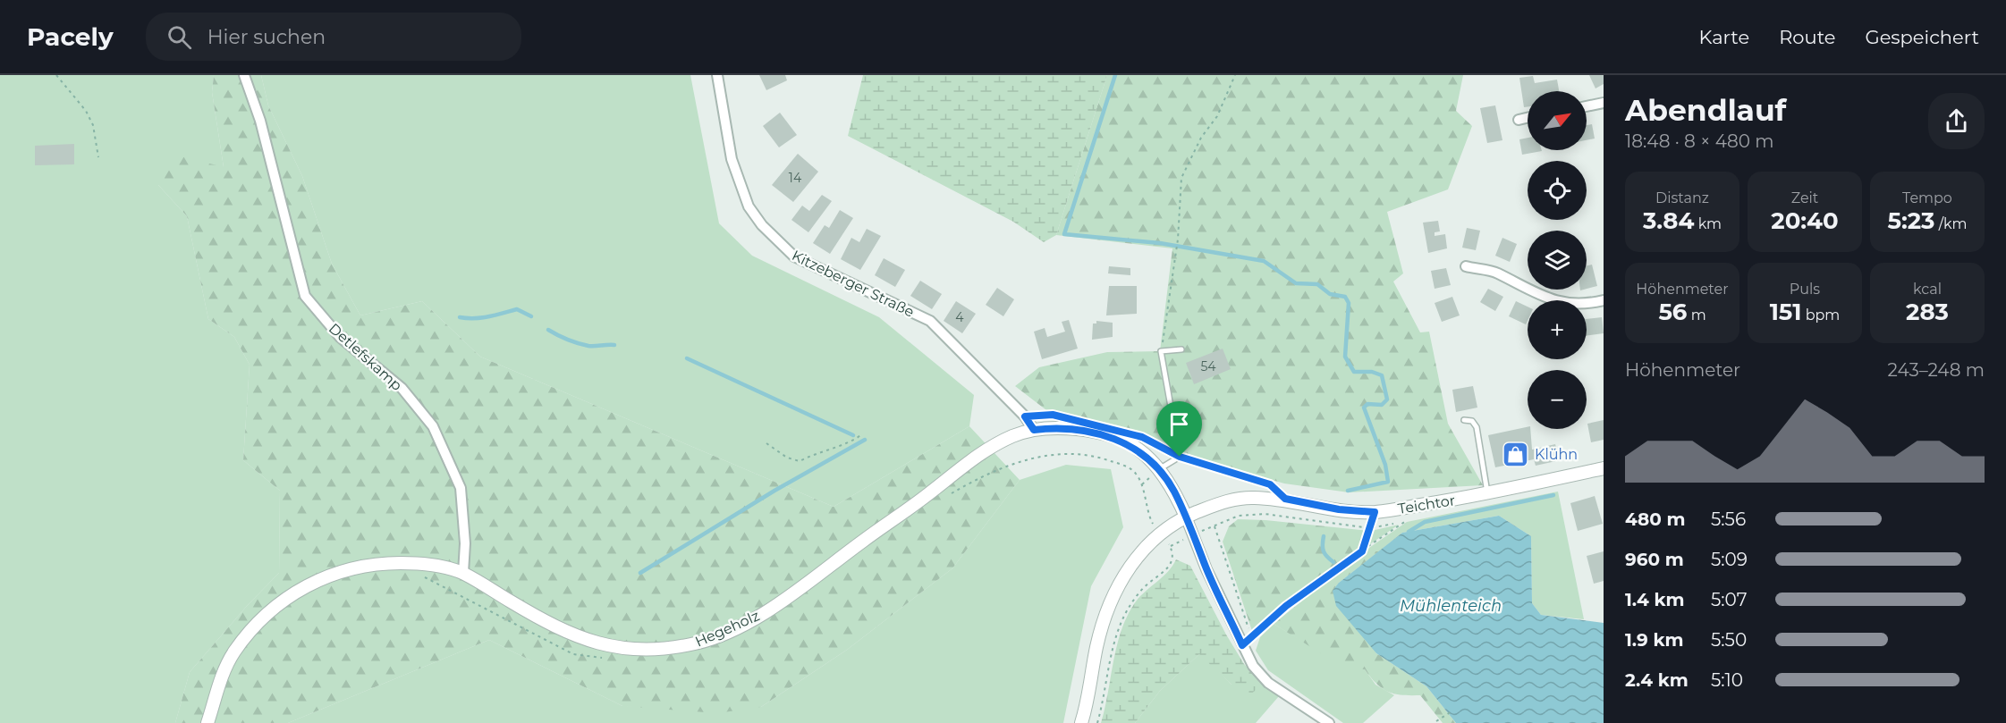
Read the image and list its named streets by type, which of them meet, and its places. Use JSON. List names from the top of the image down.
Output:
{
  "streets": {
    "street": [
      "Kitzeberger Straße",
      "Detlefskamp",
      "Teichtor",
      "Hegeholz"
    ]
  },
  "crossings": [
    ["Kitzeberger Straße", "Hegeholz"],
    ["Detlefskamp", "Hegeholz"],
    ["Teichtor", "Hegeholz"]
  ],
  "water": ["Mühlenteich"],
  "places": {
    "shop": ["Klühn"]
  },
  "house_numbers": ["14", "4", "54"],
  "north": "top right",
  "page": {
    "header": "Pacely",
    "search": "Hier suchen",
    "nav": ["Karte", "Route", "Gespeichert"],
    "heading": ["Abendlauf", "18:48 · 8 × 480 m"],
    "map_buttons": ["+", "−"],
    "stats": [
      ["Distanz", "3.84 km"],
      ["Zeit", "20:40"],
      ["Tempo", "5:23 /km"],
      ["Höhenmeter", "56 m"],
      ["Puls", "151 bpm"],
      ["kcal", "283"]
    ],
    "chart": ["Höhenmeter", "243–248 m"],
    "list": [
      {
        "name": "480 m",
        "note": "5:56"
      },
      {
        "name": "960 m",
        "note": "5:09"
      },
      {
        "name": "1.4 km",
        "note": "5:07"
      },
      {
        "name": "1.9 km",
        "note": "5:50"
      },
      {
        "name": "2.4 km",
        "note": "5:10"
      }
    ]
  }
}
